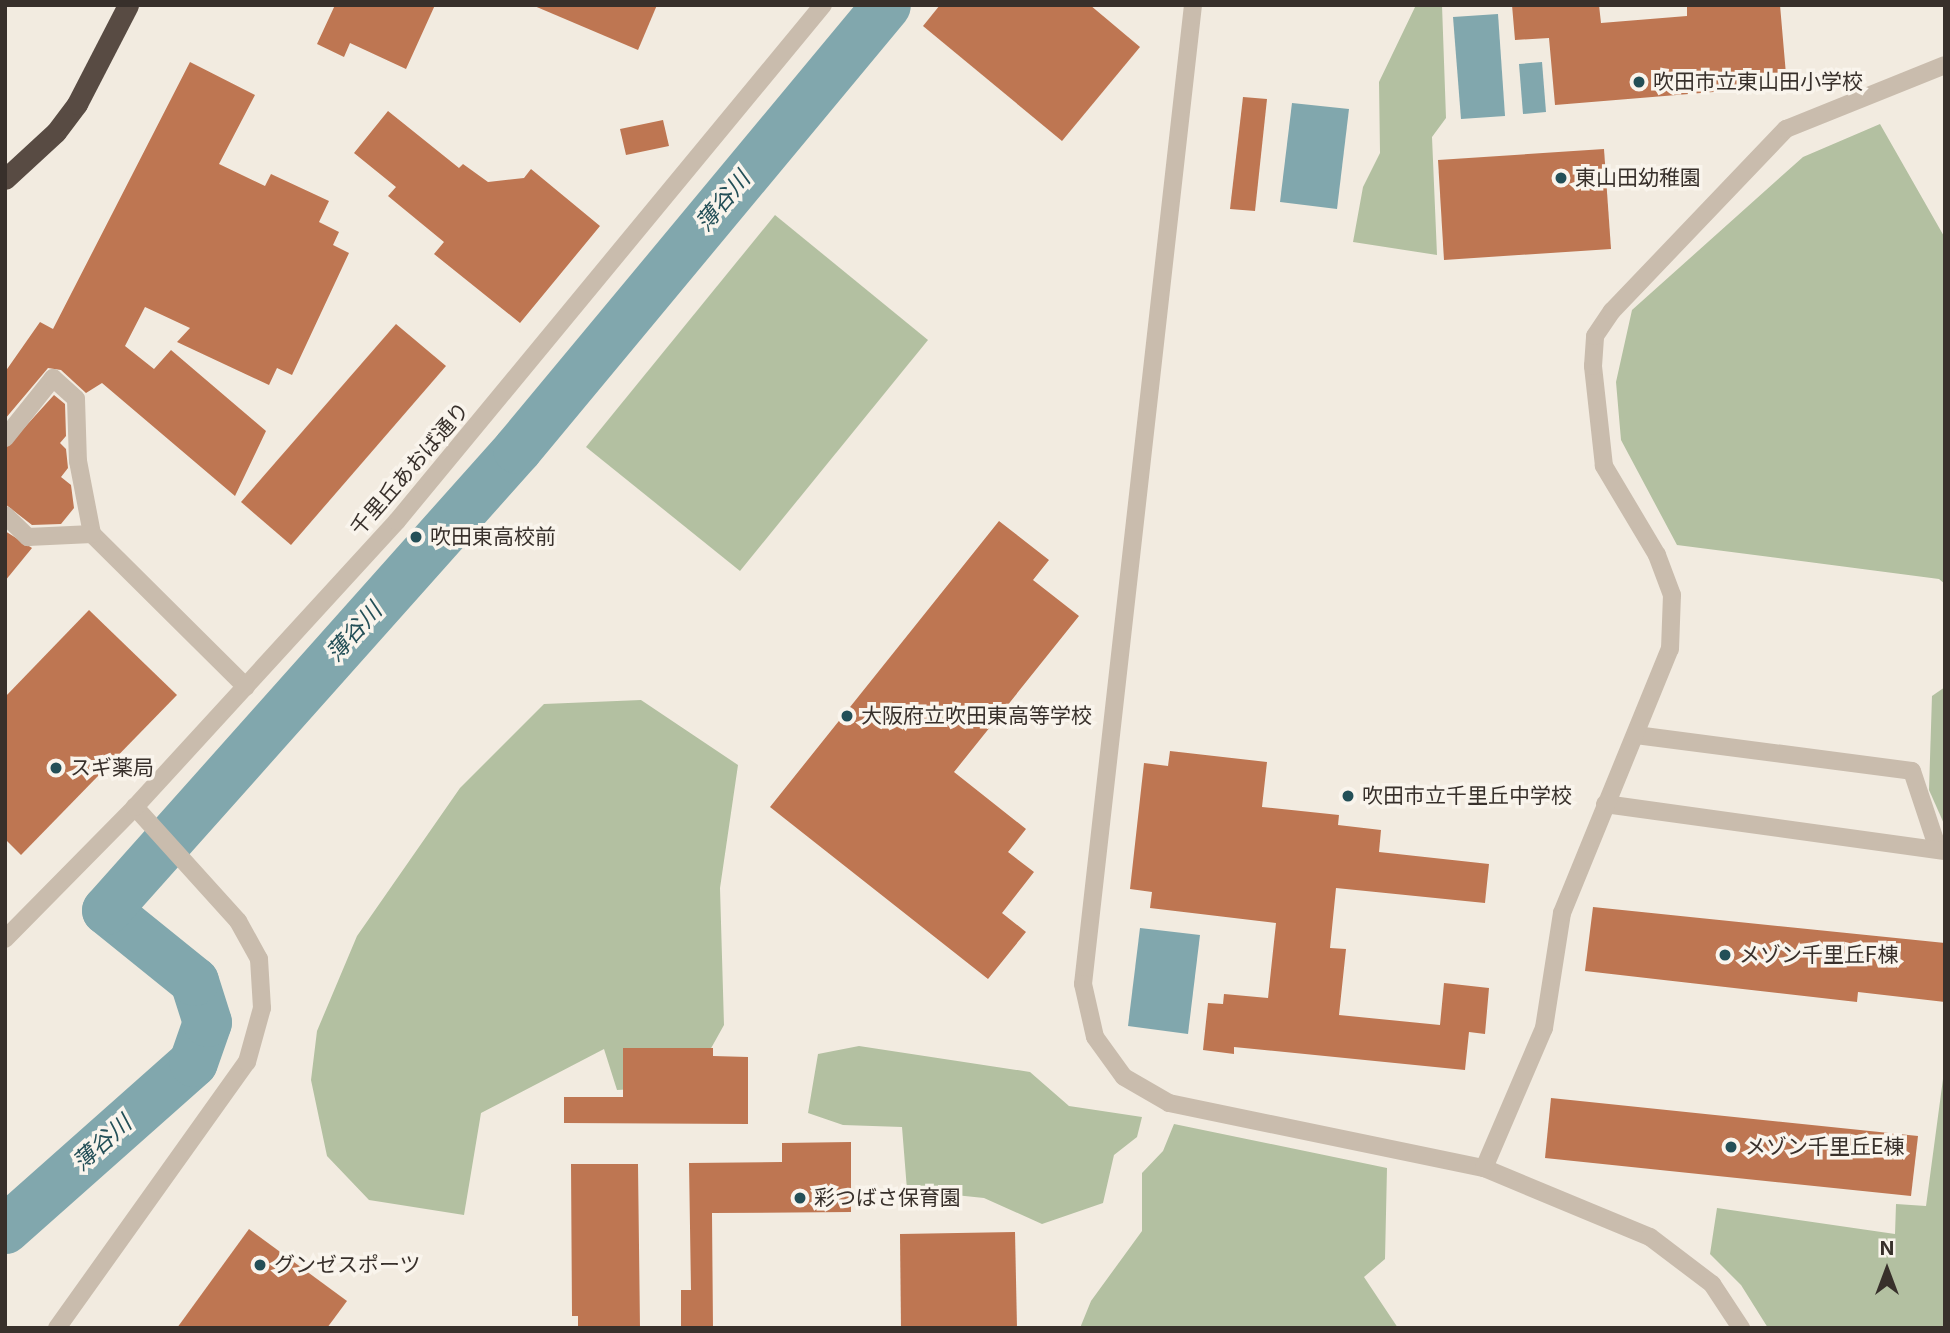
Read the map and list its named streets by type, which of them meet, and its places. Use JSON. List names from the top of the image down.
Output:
{
  "streets": {
    "street": ["千里丘あおば通り"]
  },
  "water": ["薄谷川"],
  "places": [
    "吹田市立東山田小学校",
    "東山田幼稚園",
    "吹田東高校前",
    "大阪府立吹田東高等学校",
    "スギ薬局",
    "吹田市立千里丘中学校",
    "メゾン千里丘F棟",
    "メゾン千里丘E棟",
    "彩つばさ保育園",
    "グンゼスポーツ"
  ],
  "north": "top"
}
